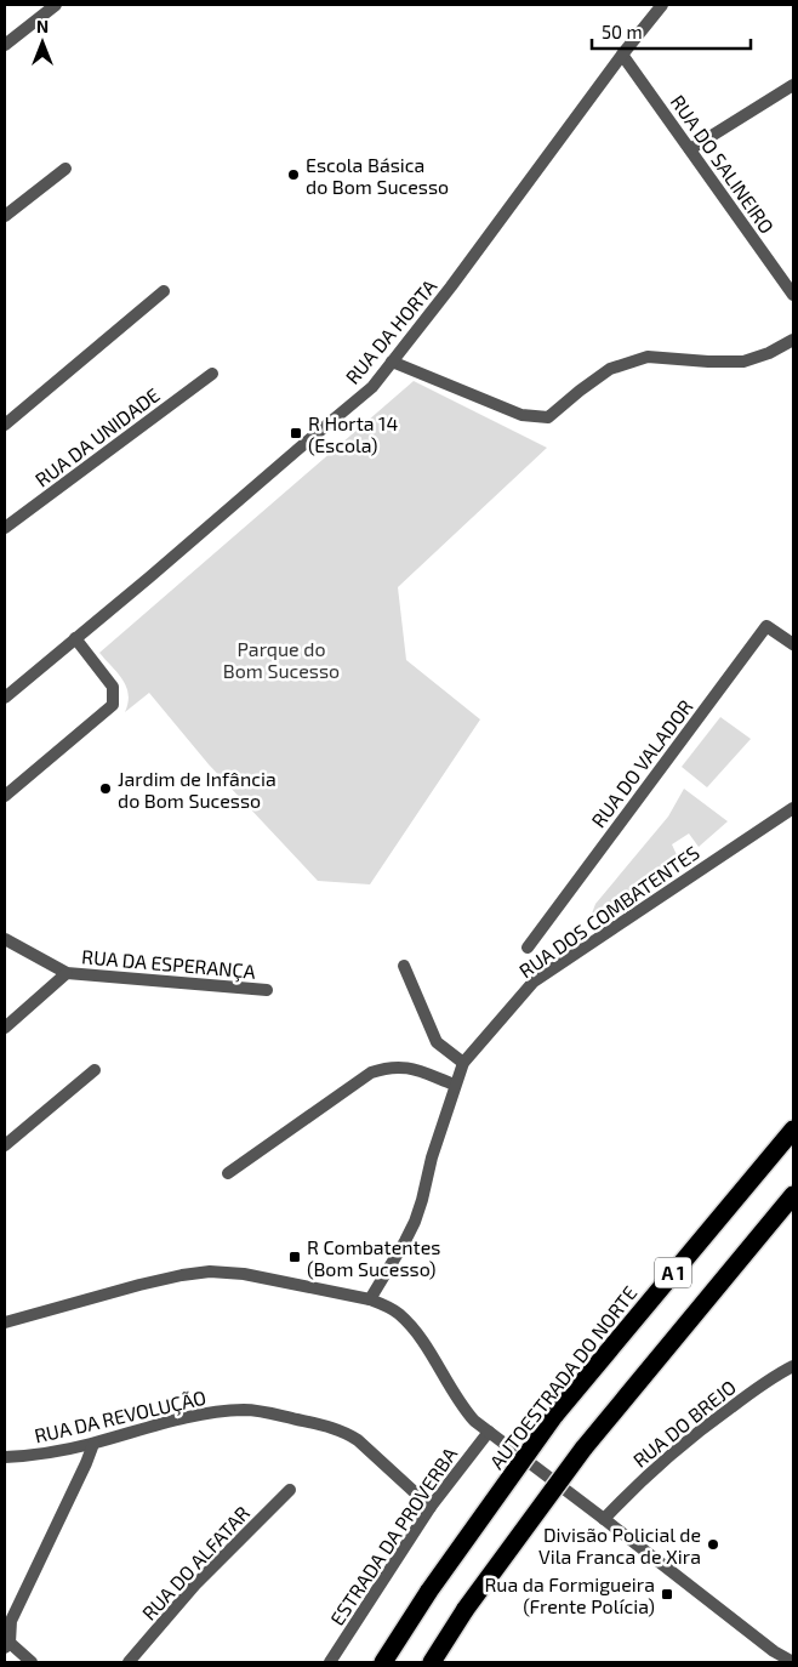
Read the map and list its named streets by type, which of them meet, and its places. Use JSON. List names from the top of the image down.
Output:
{
  "streets": {
    "highway": ["A 1", "AUTOESTRADA DO NORTE"],
    "street": [
      "RUA DO SALINEIRO",
      "RUA DA HORTA",
      "RUA DA UNIDADE",
      "RUA DO VALADOR",
      "RUA DOS COMBATENTES",
      "RUA DA ESPERANÇA",
      "RUA DA REVOLUÇÃO",
      "RUA DO BREJO",
      "ESTRADA DA PROVERBA",
      "RUA DO ALFATAR"
    ]
  },
  "crossings": [
    ["RUA DO SALINEIRO", "RUA DA HORTA"],
    ["RUA DA REVOLUÇÃO", "ESTRADA DA PROVERBA"]
  ],
  "parks": ["Parque do Bom Sucesso"],
  "places": {
    "other": ["Escola Básica do Bom Sucesso", "Jardim de Infância do Bom Sucesso", "Divisão Policial de Vila Franca de Xira"],
    "transit": ["R Horta 14 (Escola)", "R Combatentes (Bom Sucesso)", "Rua da Formigueira (Frente Polícia)"]
  },
  "scale_bar": "50 m",
  "north": "top"
}
